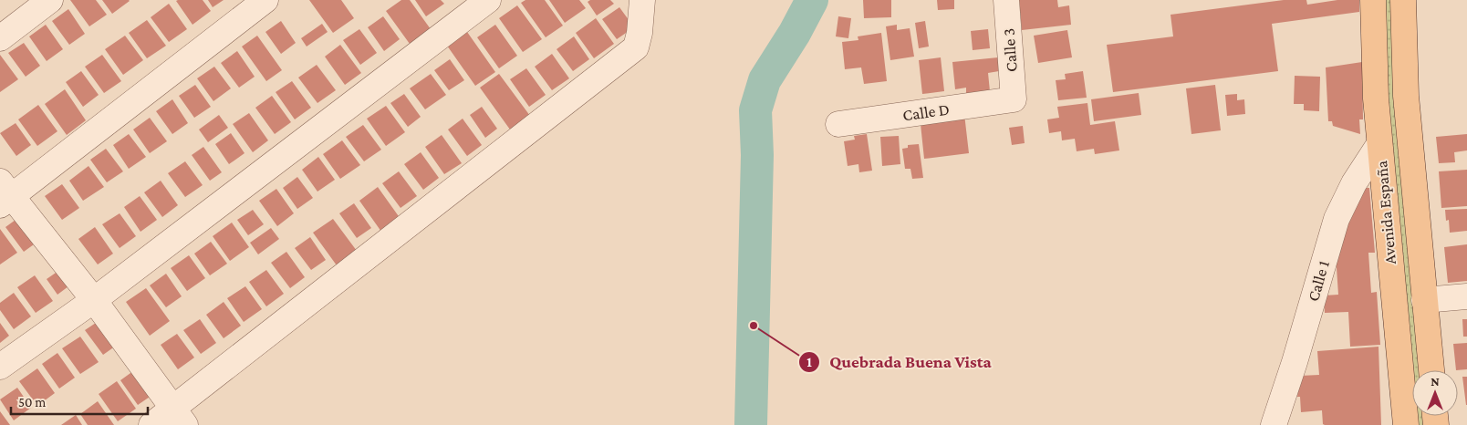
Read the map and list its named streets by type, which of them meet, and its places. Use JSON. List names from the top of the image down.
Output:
{
  "streets": {
    "main road": ["Avenida España"],
    "street": ["Calle 3", "Calle D", "Calle 1"]
  },
  "crossings": [
    ["Calle 3", "Calle D"],
    ["Avenida España", "Calle 1"]
  ],
  "places": ["Quebrada Buena Vista"],
  "scale_bar": "50 m",
  "north": "top"
}
